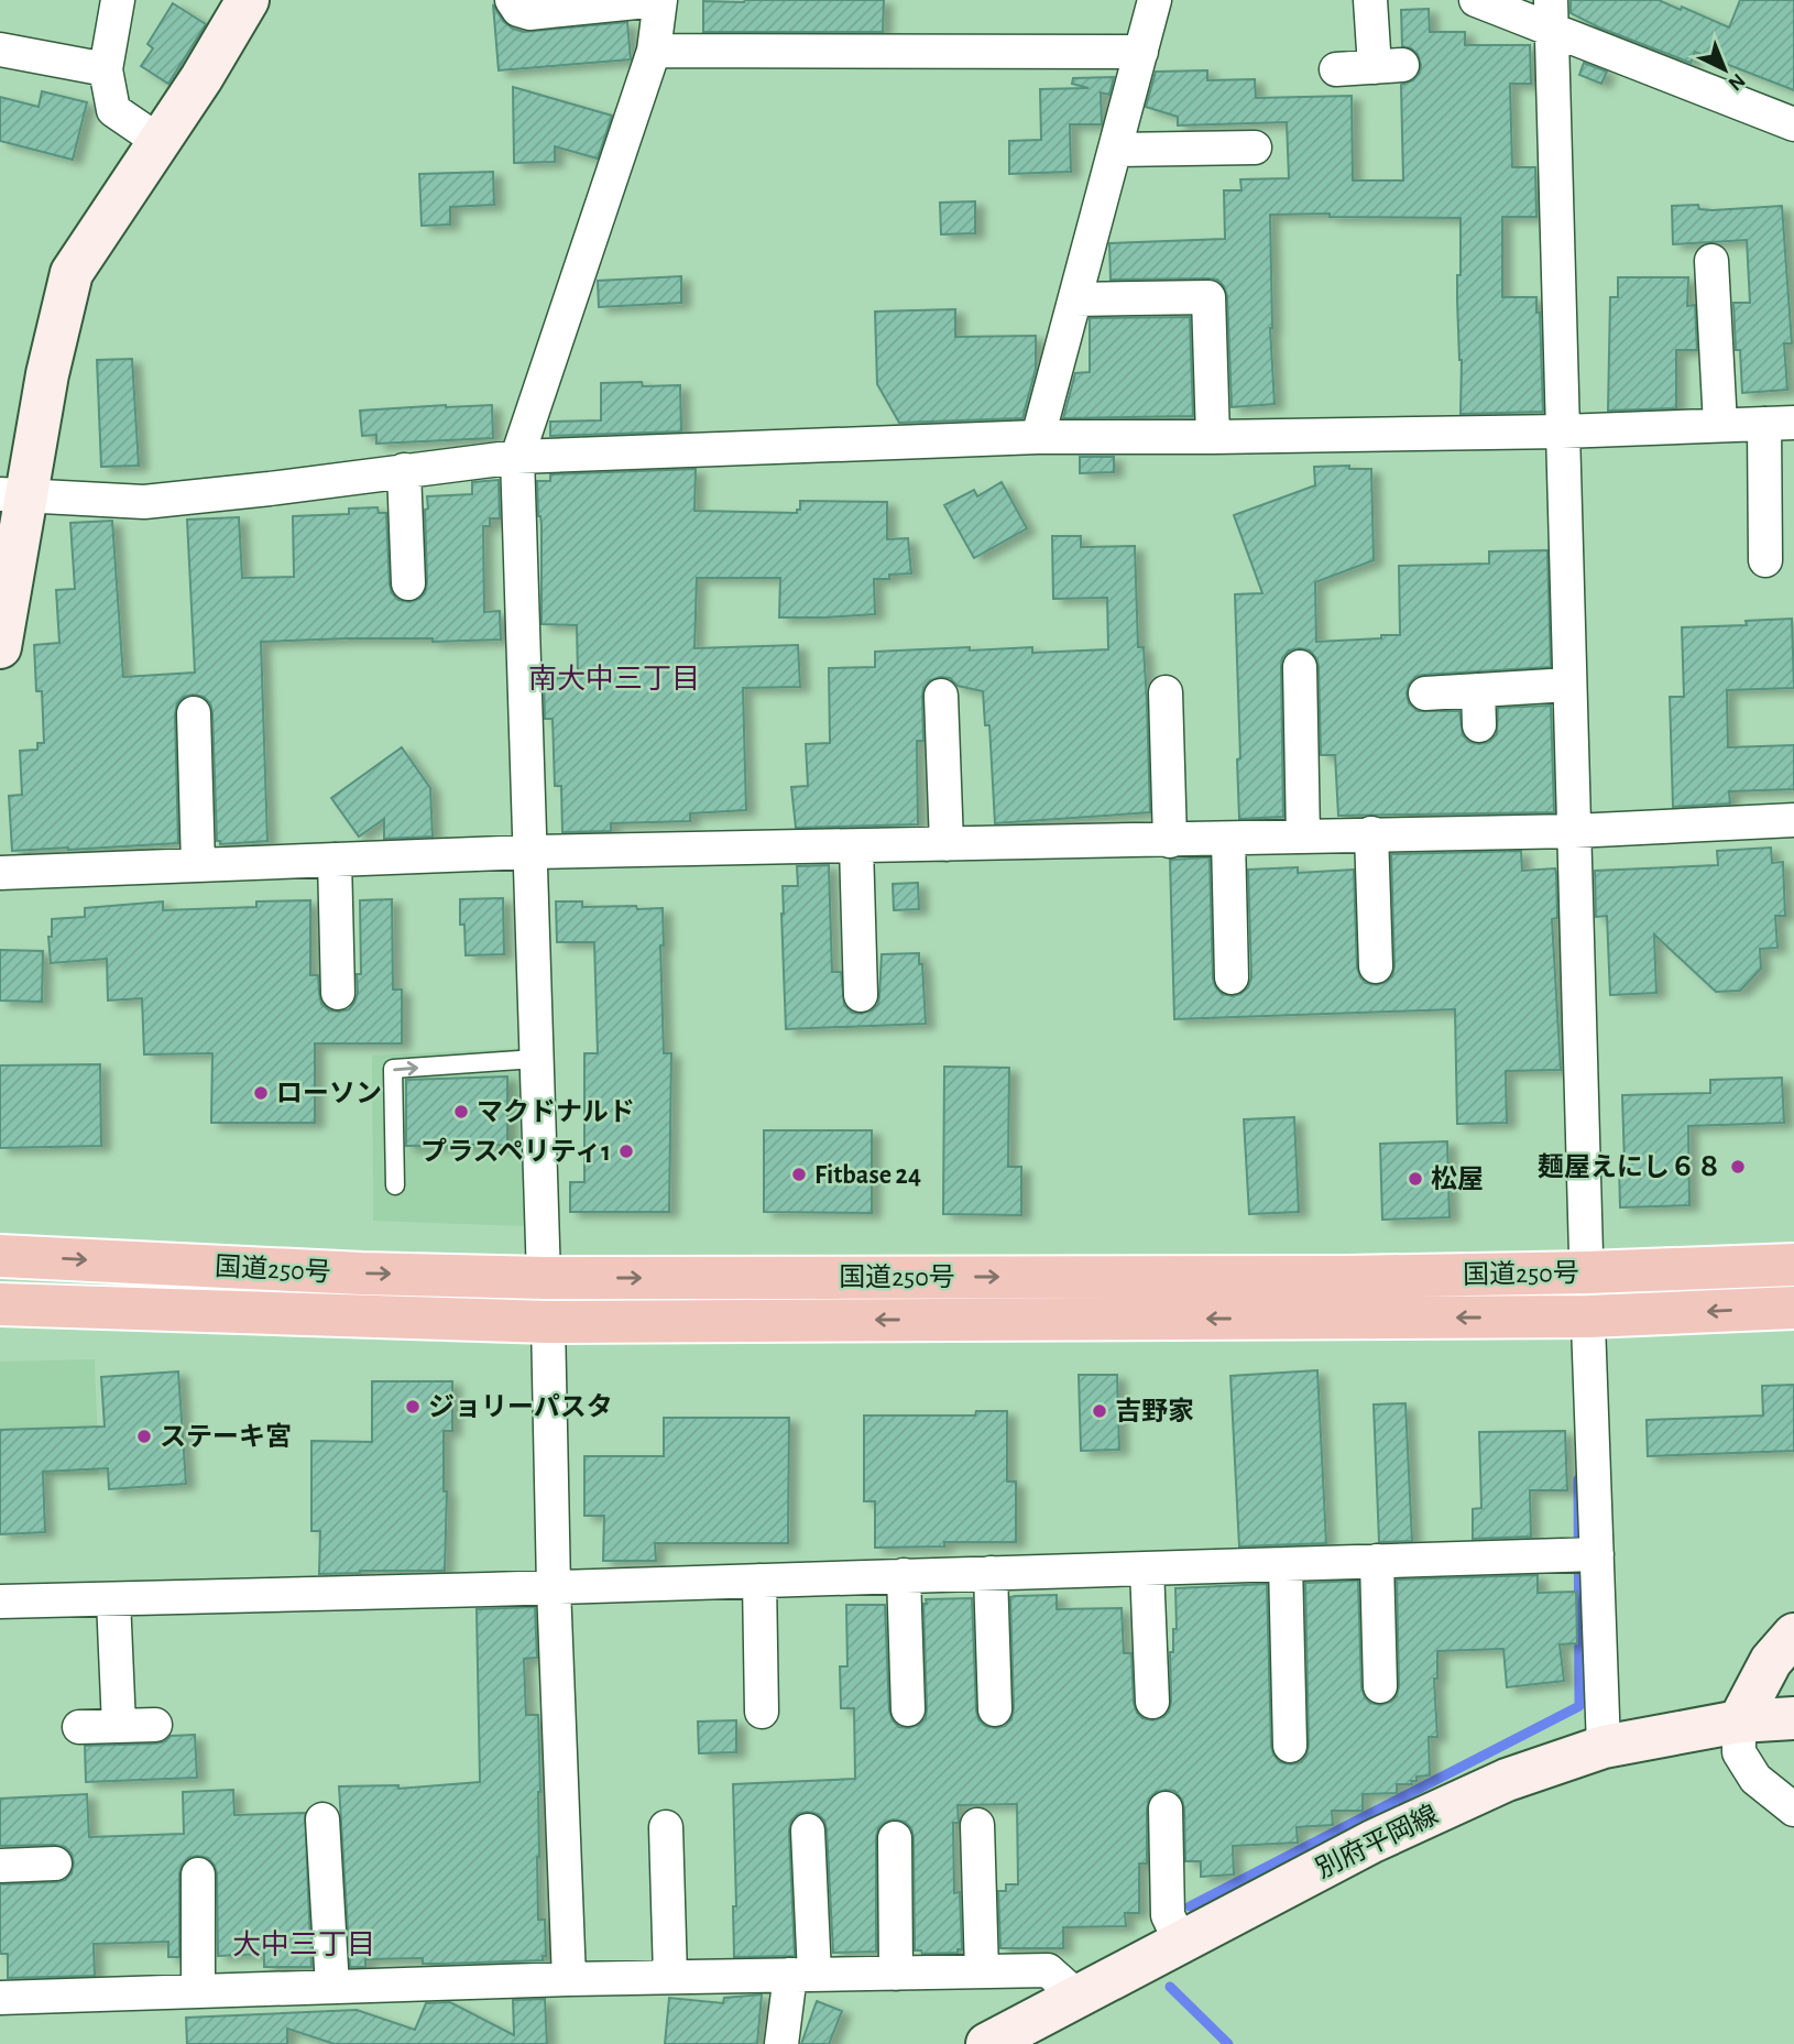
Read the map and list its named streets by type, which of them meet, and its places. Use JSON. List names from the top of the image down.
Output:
{
  "streets": {
    "highway": ["国道250号"],
    "main road": ["別府平岡線"]
  },
  "districts": ["南大中三丁目", "大中三丁目"],
  "places": [
    "ローソン",
    "マクドナルド",
    "プラスペリティ1",
    "麺屋えにし６８",
    "Fitbase 24",
    "松屋",
    "ジョリーパスタ",
    "吉野家",
    "ステーキ宮"
  ],
  "north": "bottom right"
}
